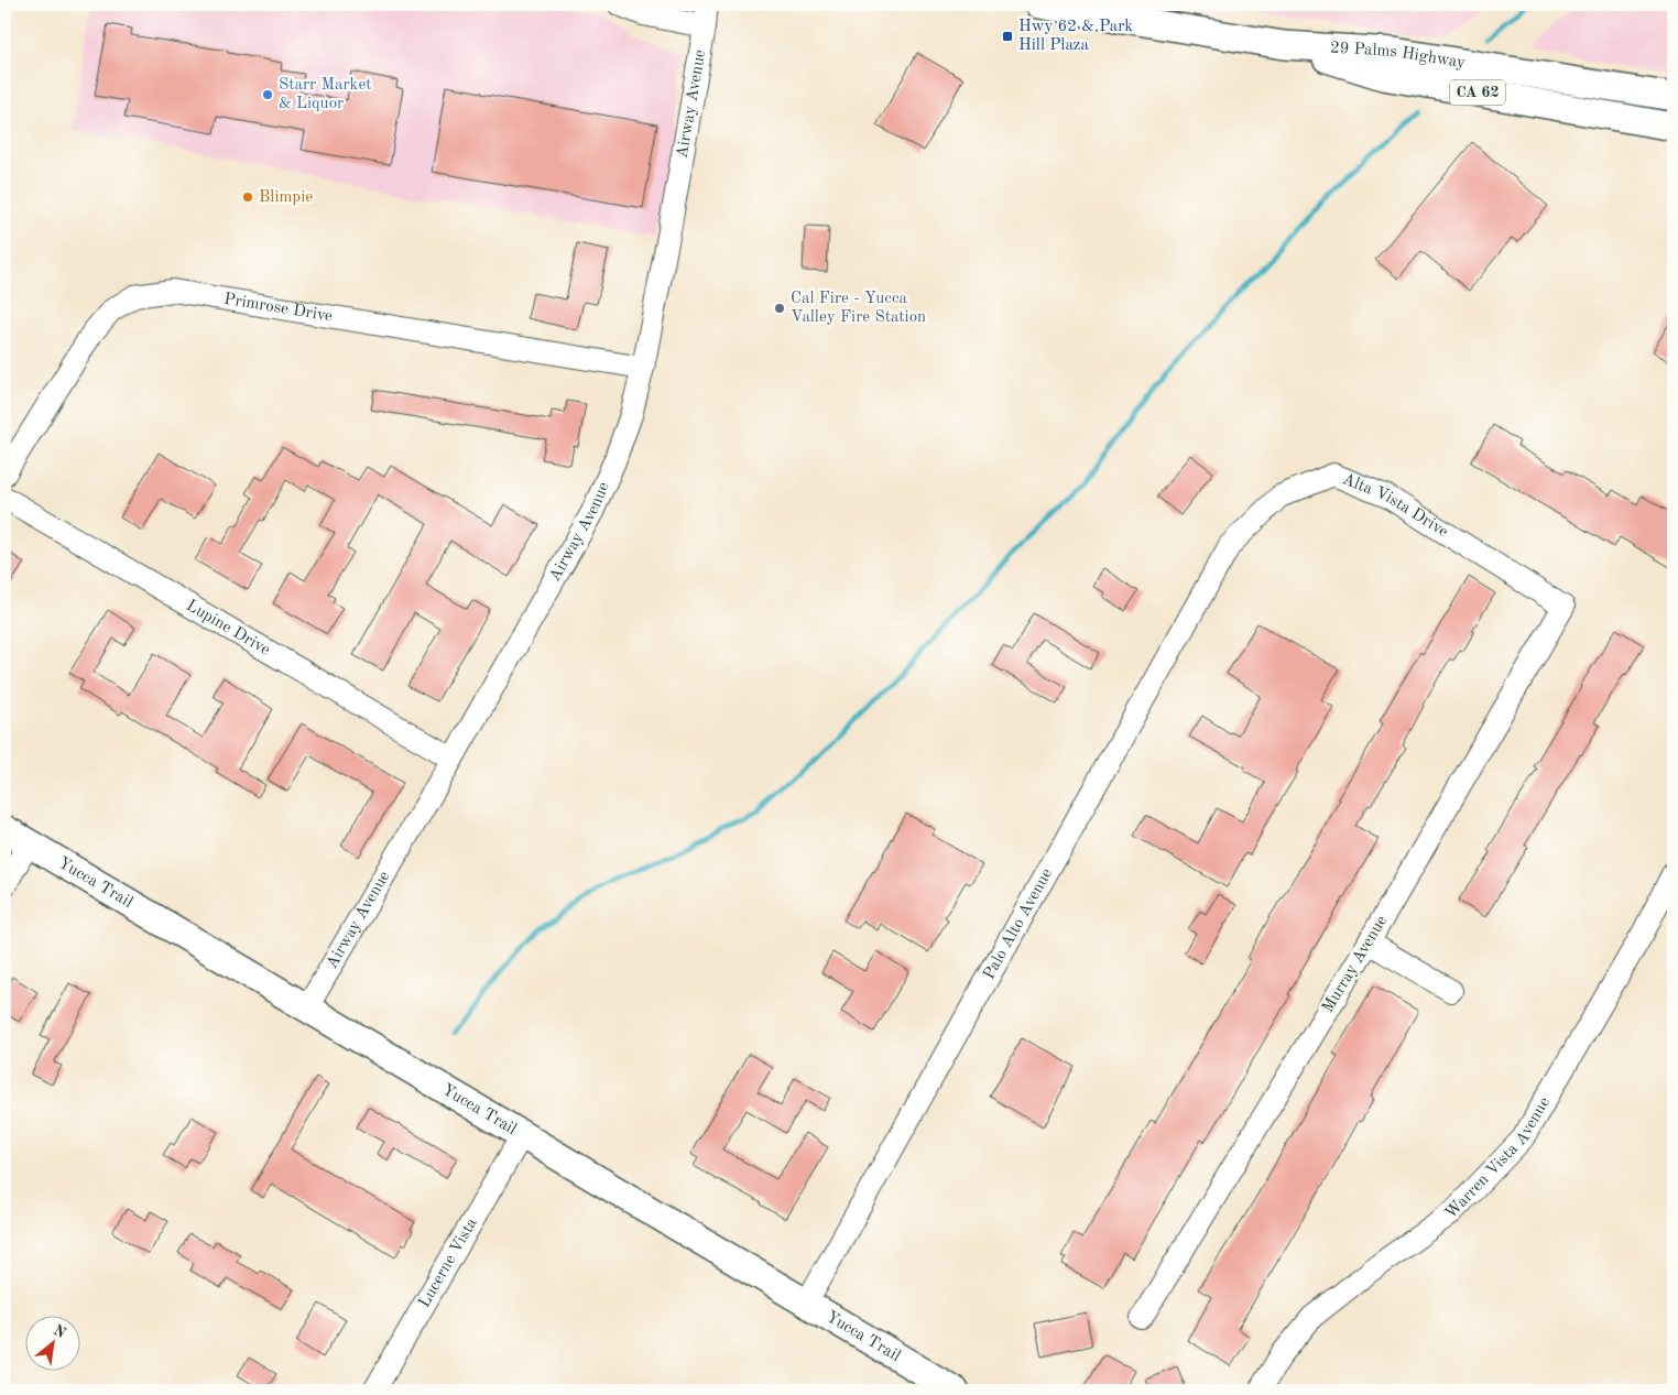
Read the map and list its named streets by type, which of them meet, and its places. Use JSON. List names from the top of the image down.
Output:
{
  "streets": {
    "main road": ["29 Palms Highway", "CA 62", "Yucca Trail"],
    "street": [
      "Airway Avenue",
      "Primrose Drive",
      "Alta Vista Drive",
      "Lupine Drive",
      "Palo Alto Avenue",
      "Murray Avenue",
      "Warren Vista Avenue",
      "Lucerne Vista"
    ]
  },
  "crossings": [
    ["Airway Avenue", "Primrose Drive"],
    ["Airway Avenue", "Lupine Drive"],
    ["Airway Avenue", "Yucca Trail"],
    ["Alta Vista Drive", "Palo Alto Avenue"],
    ["Alta Vista Drive", "Murray Avenue"],
    ["Yucca Trail", "Palo Alto Avenue"],
    ["Yucca Trail", "Lucerne Vista"]
  ],
  "places": {
    "transit": ["Hwy 62 & Park Hill Plaza"],
    "other": ["Starr Market & Liquor", "Blimpie", "Cal Fire - Yucca Valley Fire Station"]
  },
  "north": "top right"
}
